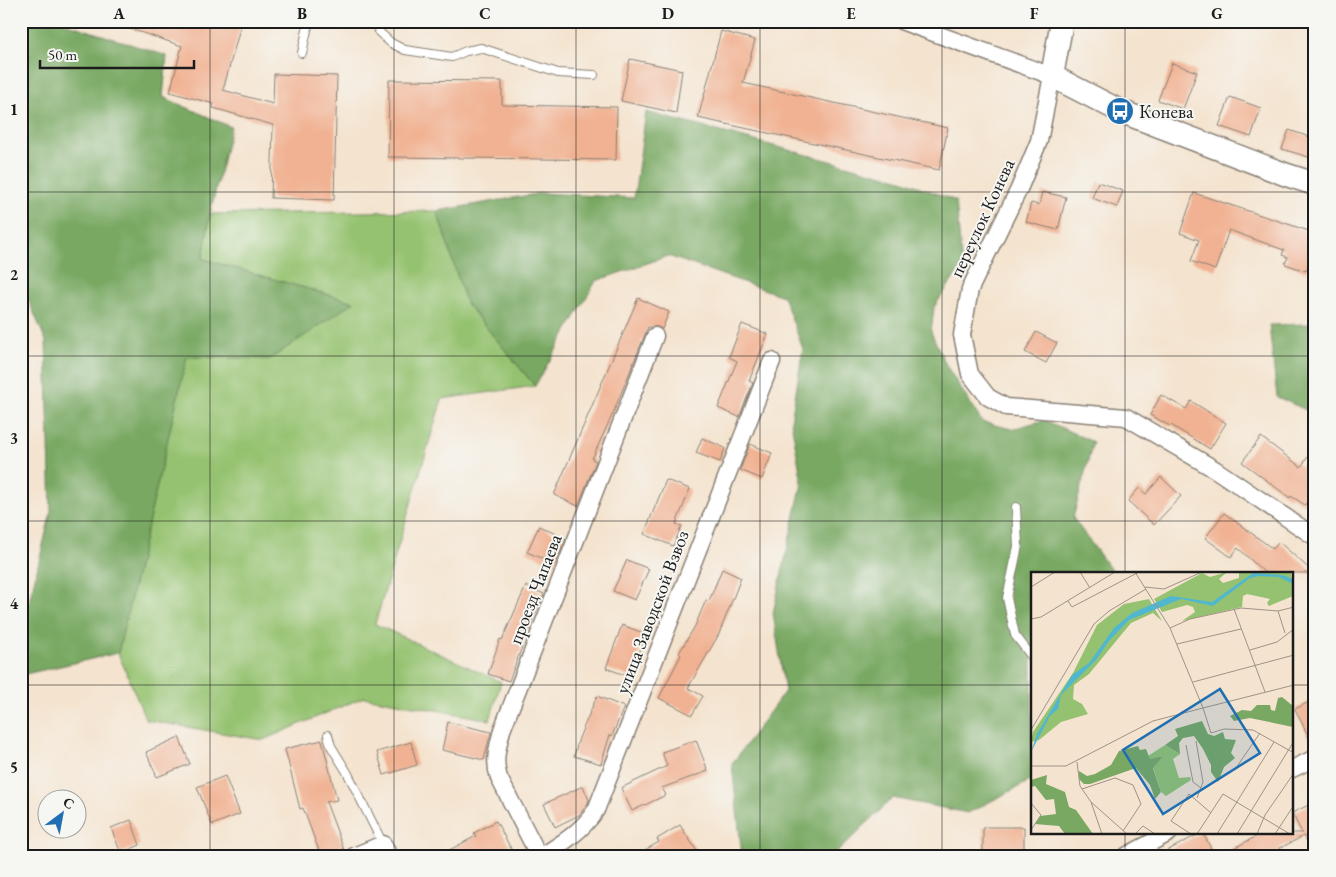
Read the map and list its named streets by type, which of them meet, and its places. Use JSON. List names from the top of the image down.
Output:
{
  "streets": {
    "street": ["переулок Конева", "проезд Чапаева", "улица Заводской Взвоз"]
  },
  "crossings": [
    ["проезд Чапаева", "улица Заводской Взвоз"]
  ],
  "places": {
    "bus stop": ["Конева"]
  },
  "scale_bar": "50 m",
  "north": "top right",
  "grid": {
    "columns": [
      "A",
      "B",
      "C",
      "D",
      "E",
      "F",
      "G"
    ],
    "rows": [
      "1",
      "2",
      "3",
      "4",
      "5"
    ]
  }
}
